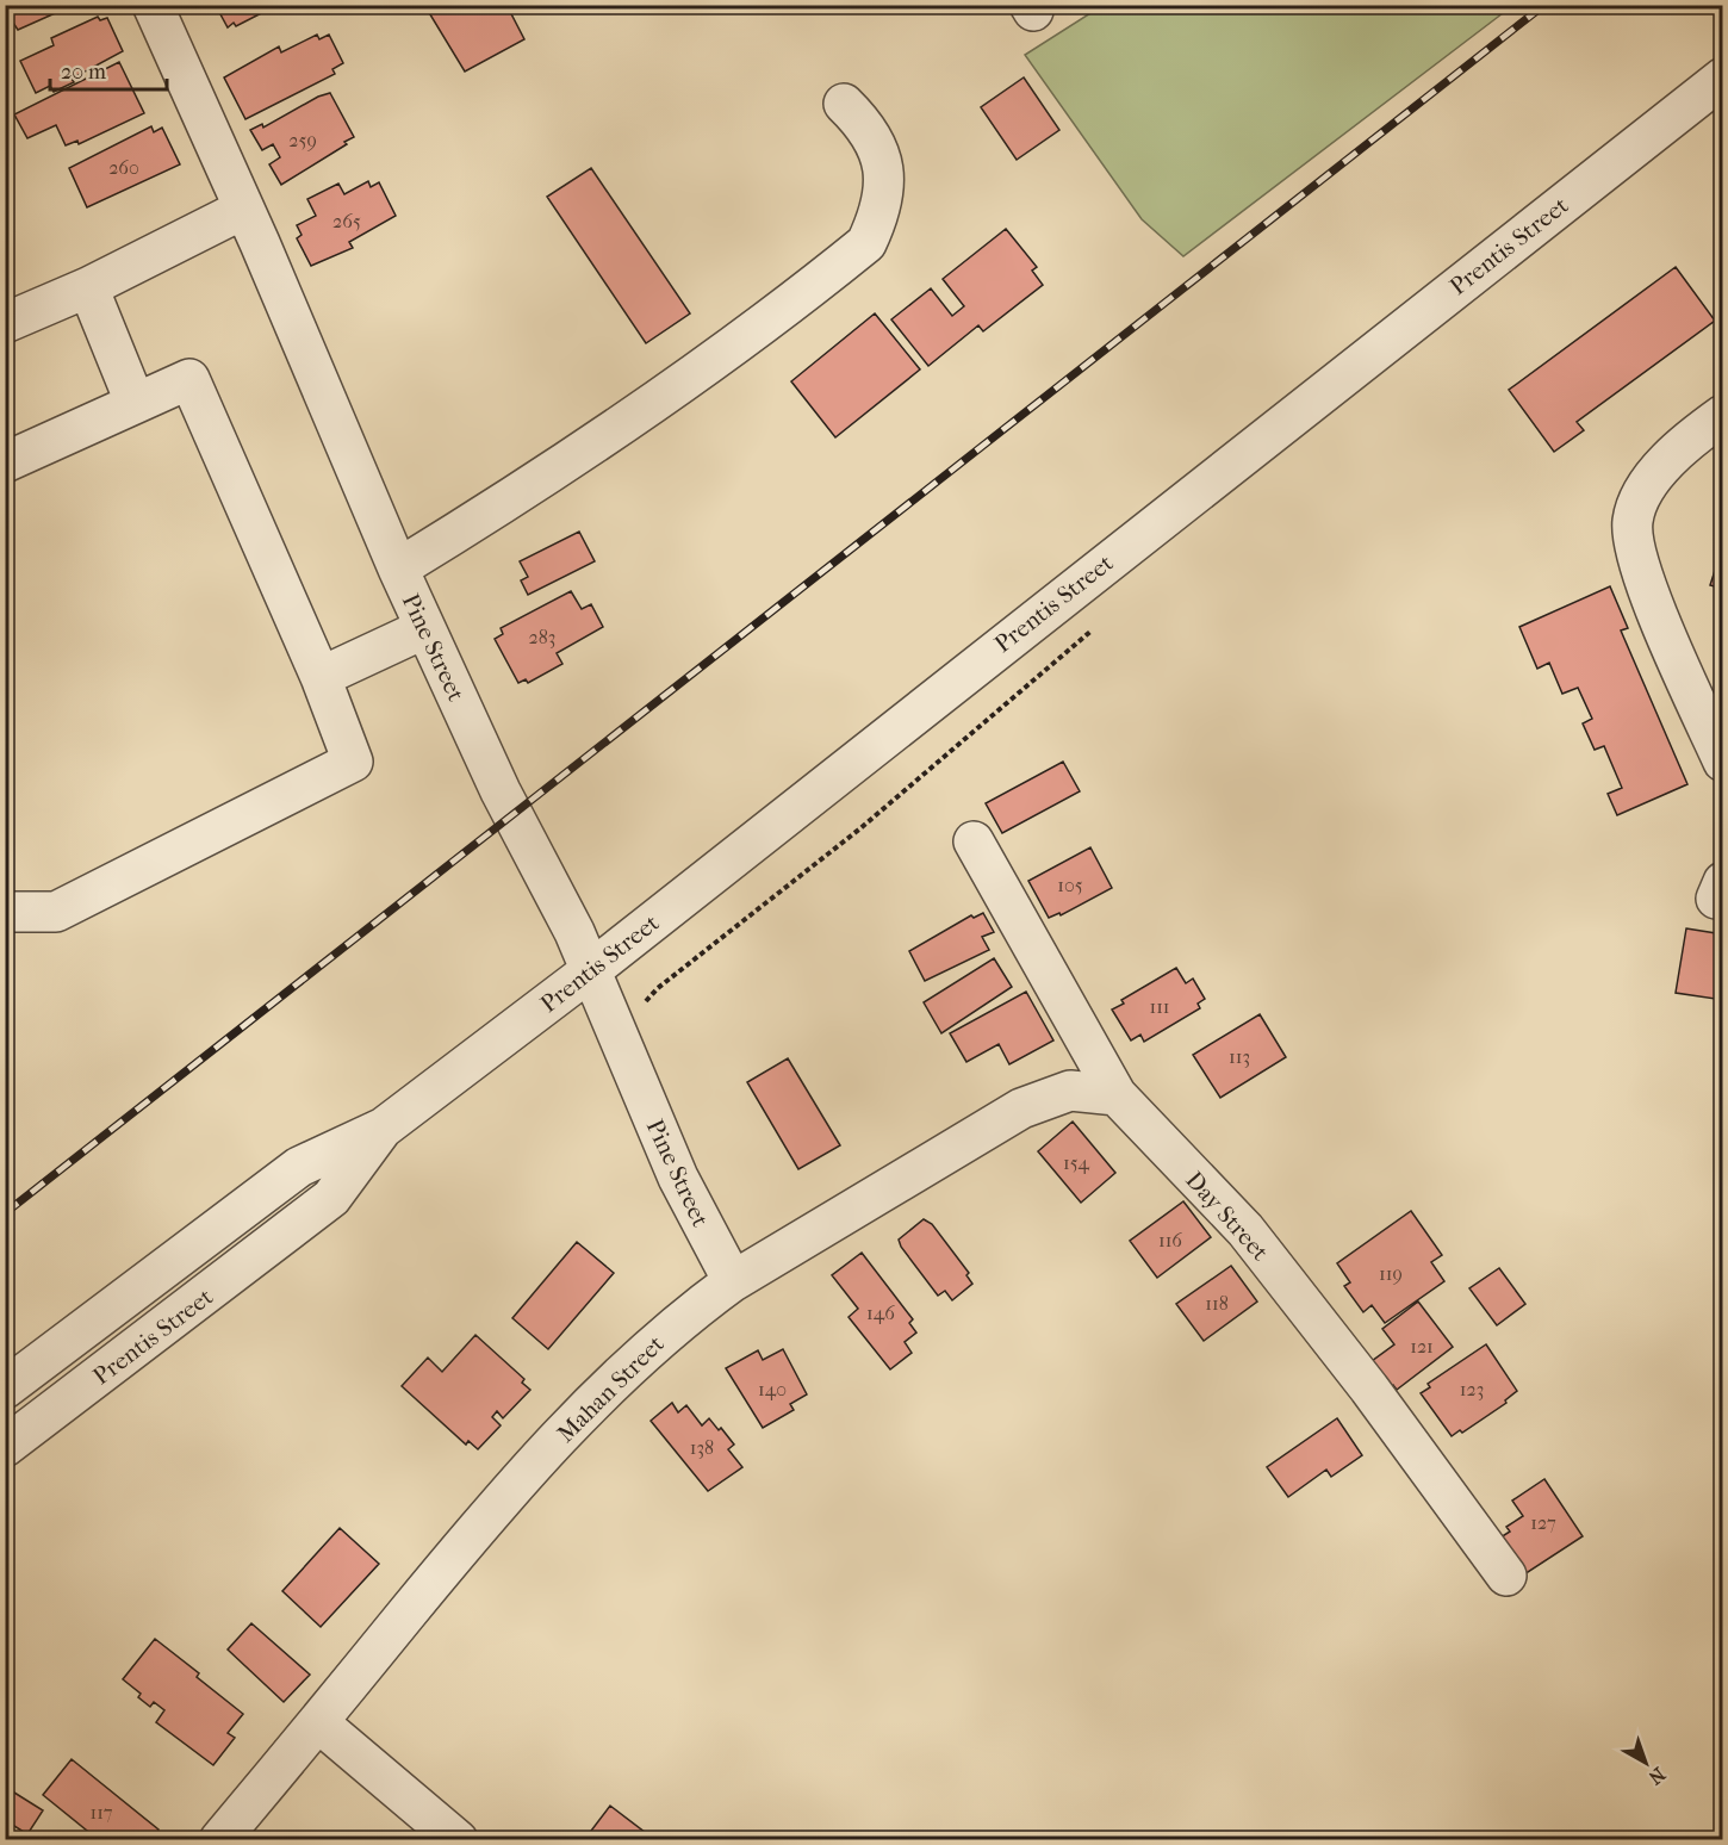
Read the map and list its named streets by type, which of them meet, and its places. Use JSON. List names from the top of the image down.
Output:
{
  "streets": {
    "street": [
      "Prentis Street",
      "Pine Street",
      "Day Street",
      "Mahan Street"
    ]
  },
  "crossings": [
    ["Prentis Street", "Pine Street"],
    ["Pine Street", "Mahan Street"],
    ["Day Street", "Mahan Street"]
  ],
  "house_numbers": [
    "259",
    "260",
    "265",
    "283",
    "105",
    "111",
    "113",
    "154",
    "116",
    "119",
    "118",
    "146",
    "121",
    "140",
    "123",
    "138",
    "127",
    "117"
  ],
  "scale_bar": "20 m",
  "north": "bottom right"
}
